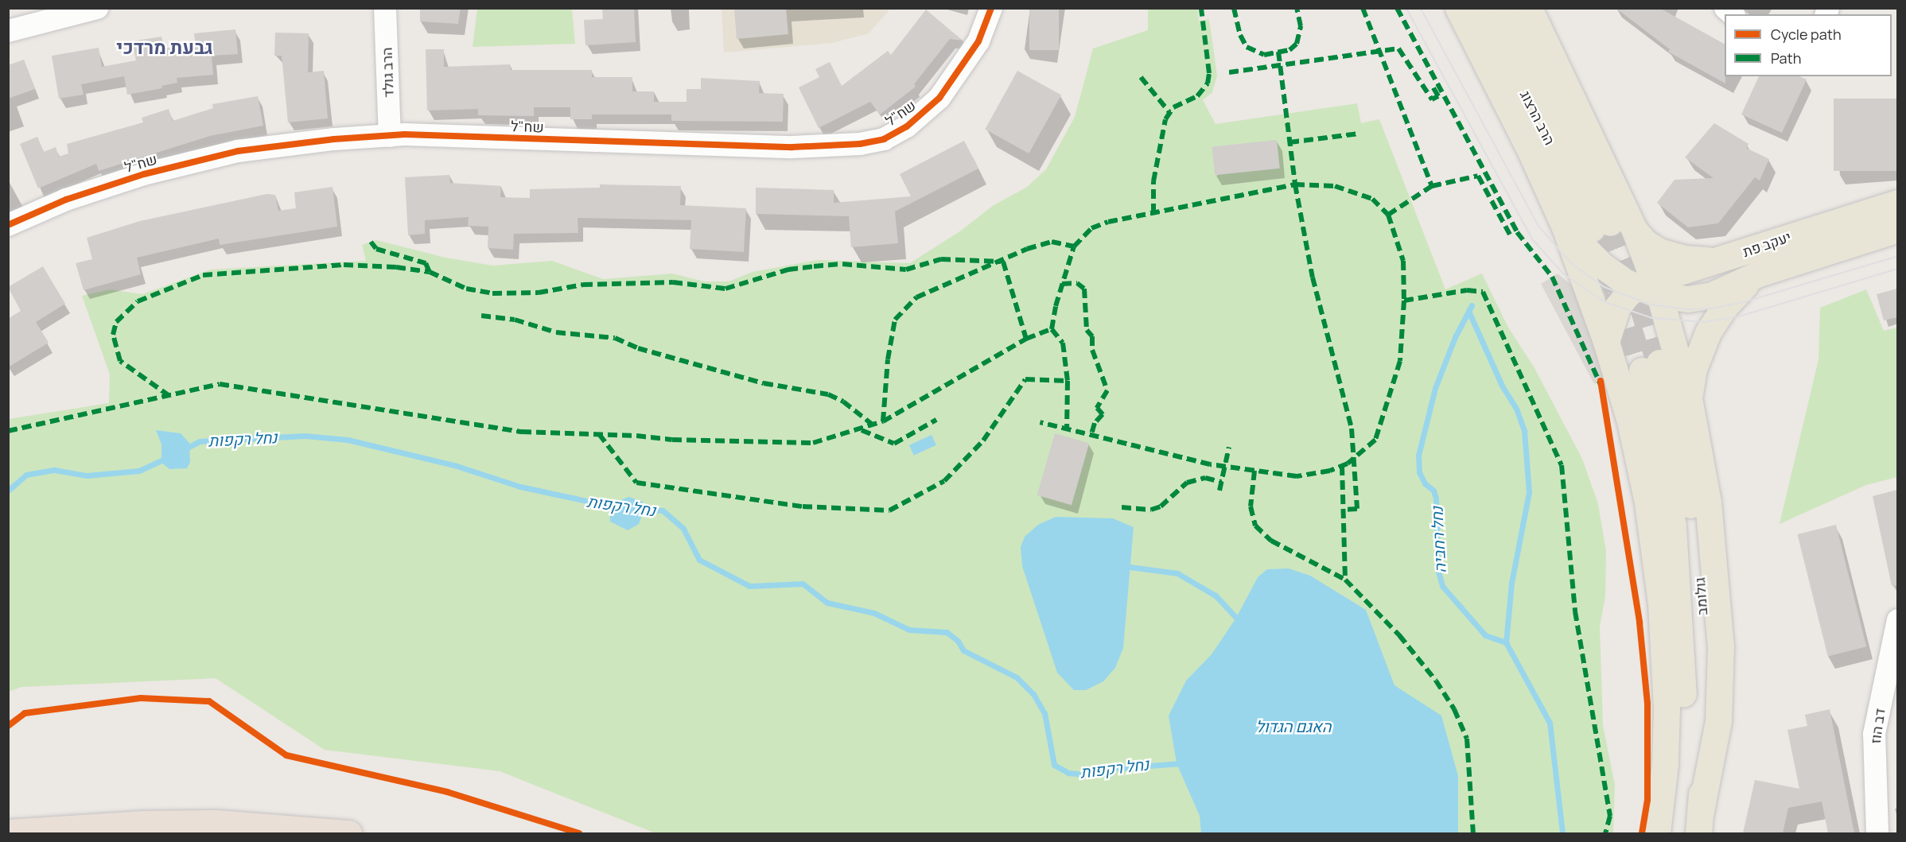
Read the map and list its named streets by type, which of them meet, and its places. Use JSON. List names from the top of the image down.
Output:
{
  "streets": {
    "main road": ["הרב הרצוג", "יעקב פת", "גולומב"],
    "street": ["הרב גולד", "שח\"ל", "דב הוז"]
  },
  "crossings": [
    ["הרב גולד", "שח\"ל"]
  ],
  "districts": ["גבעת מרדכי"],
  "water": ["נחל רקפות", "נחל רחביה", "האגם הגדול"],
  "legend": ["Cycle path", "Path"]
}
